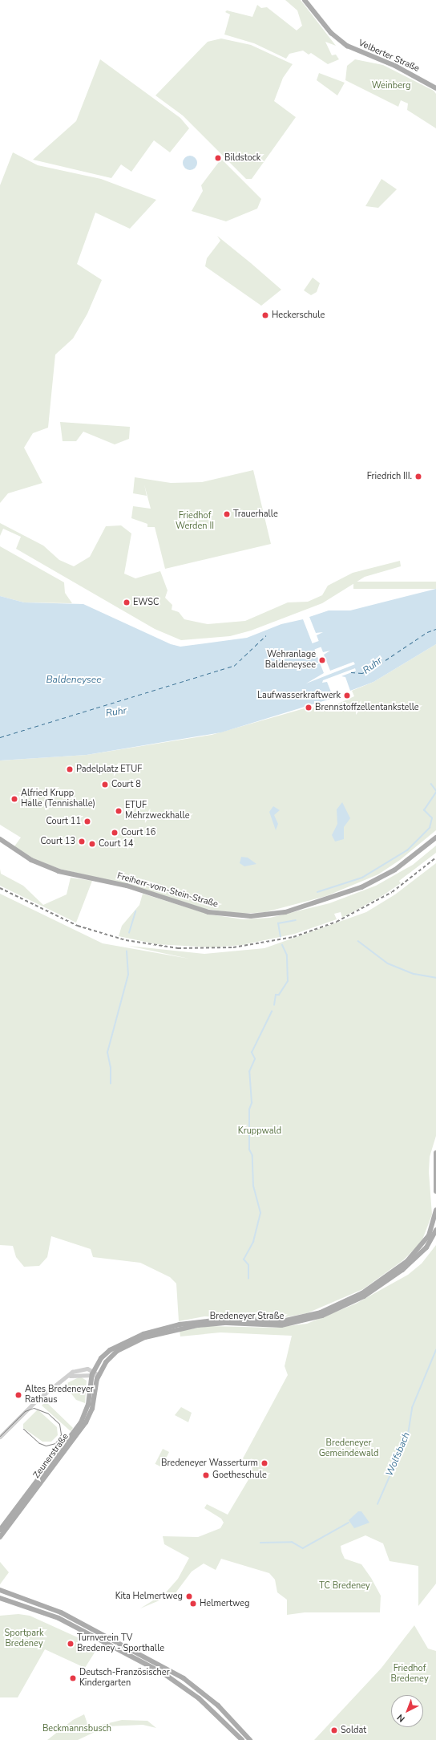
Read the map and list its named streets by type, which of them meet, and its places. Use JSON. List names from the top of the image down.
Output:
{
  "streets": {
    "main road": [
      "Velberter Straße",
      "Freiherr-vom-Stein-Straße",
      "Bredeneyer Straße",
      "Zeunerstraße"
    ]
  },
  "crossings": [
    ["Bredeneyer Straße", "Zeunerstraße"]
  ],
  "water": ["Ruhr", "Baldeneysee", "Wolfsbach"],
  "parks": [
    "Weinberg",
    "Friedhof Werden II",
    "Kruppwald",
    "Bredeneyer Gemeindewald",
    "TC Bredeney",
    "Sportpark Bredeney",
    "Friedhof Bredeney",
    "Beckmannsbusch"
  ],
  "places": [
    "Bildstock",
    "Heckerschule",
    "Friedrich III.",
    "Trauerhalle",
    "EWSC",
    "Wehranlage Baldeneysee",
    "Laufwasserkraftwerk",
    "Brennstoffzellentankstelle",
    "Padelplatz ETUF",
    "Court 8",
    "Alfried Krupp Halle (Tennishalle)",
    "ETUF Mehrzweckhalle",
    "Court 11",
    "Court 16",
    "Court 13",
    "Court 14",
    "Altes Bredeneyer Rathaus",
    "Bredeneyer Wasserturm",
    "Goetheschule",
    "Kita Helmertweg",
    "Helmertweg",
    "Turnverein TV Bredeney - Sporthalle",
    "Deutsch-Französischer Kindergarten",
    "Soldat"
  ],
  "north": "bottom left"
}
